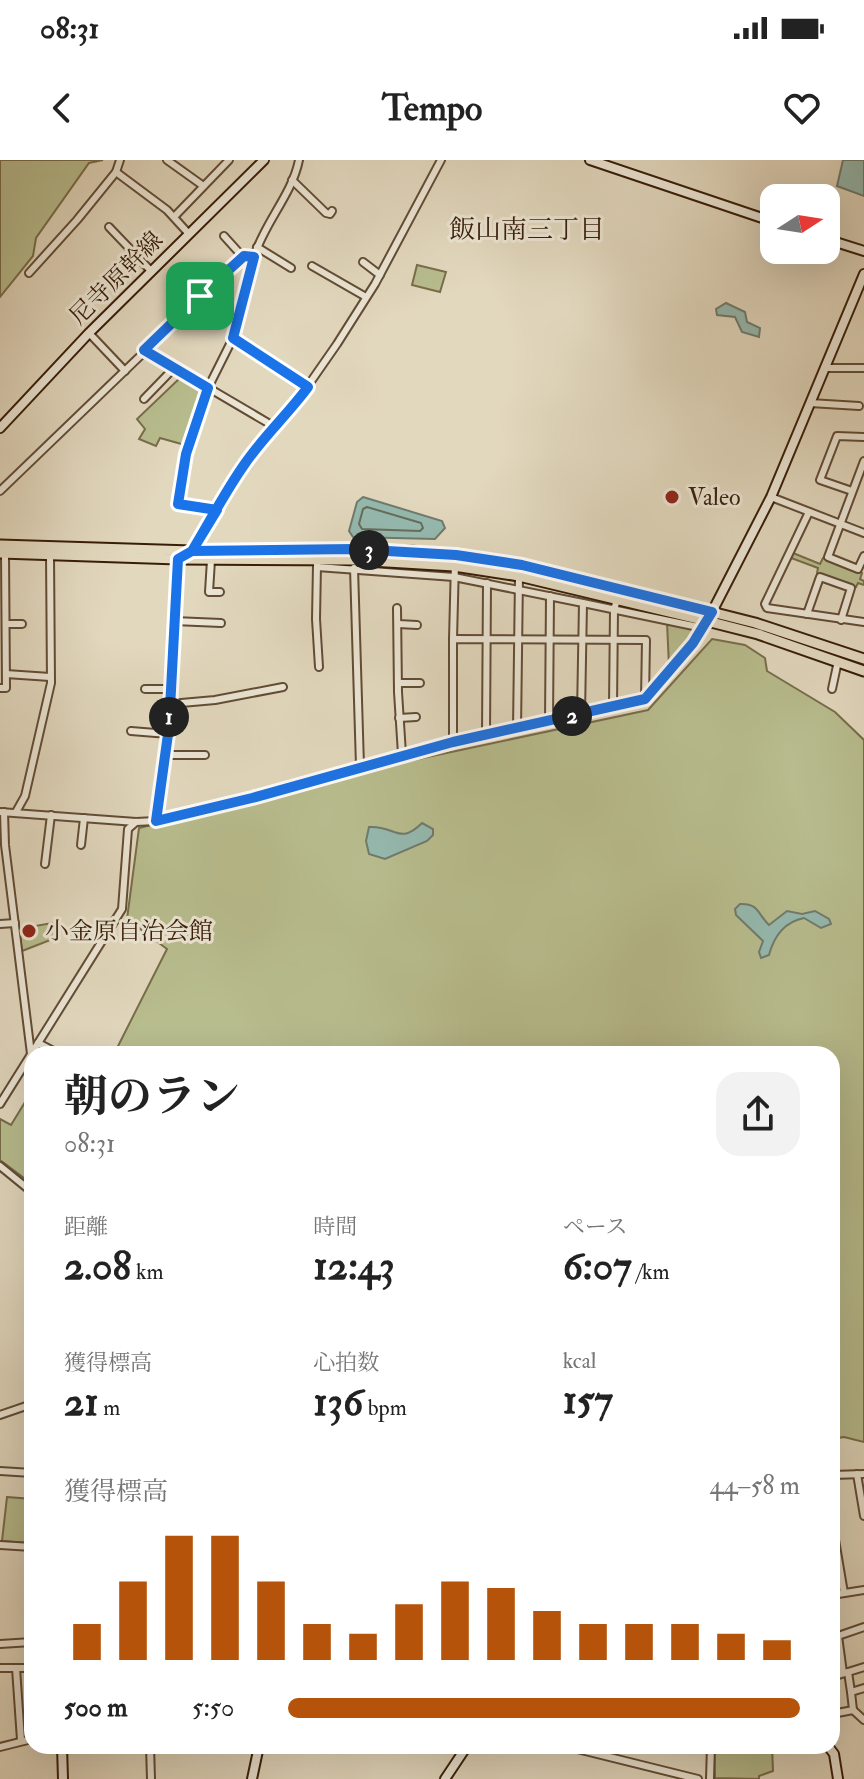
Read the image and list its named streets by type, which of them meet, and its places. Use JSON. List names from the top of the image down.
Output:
{
  "streets": {
    "street": ["尼寺原幹線"]
  },
  "districts": ["飯山南三丁目"],
  "places": ["Valeo", "小金原自治会館"],
  "north": "right",
  "page": {
    "status": "08:31",
    "header": "Tempo",
    "pins": ["3", "2", "1"],
    "heading": ["朝のラン", "08:31"],
    "stats": [
      ["距離", "2.08 km"],
      ["時間", "12:43"],
      ["ペース", "6:07 /km"],
      ["獲得標高", "21 m"],
      ["心拍数", "136 bpm"],
      ["kcal", "157"]
    ],
    "chart": ["獲得標高", "44–58 m"],
    "list": [
      {
        "name": "500 m",
        "note": "5:50"
      }
    ]
  }
}
